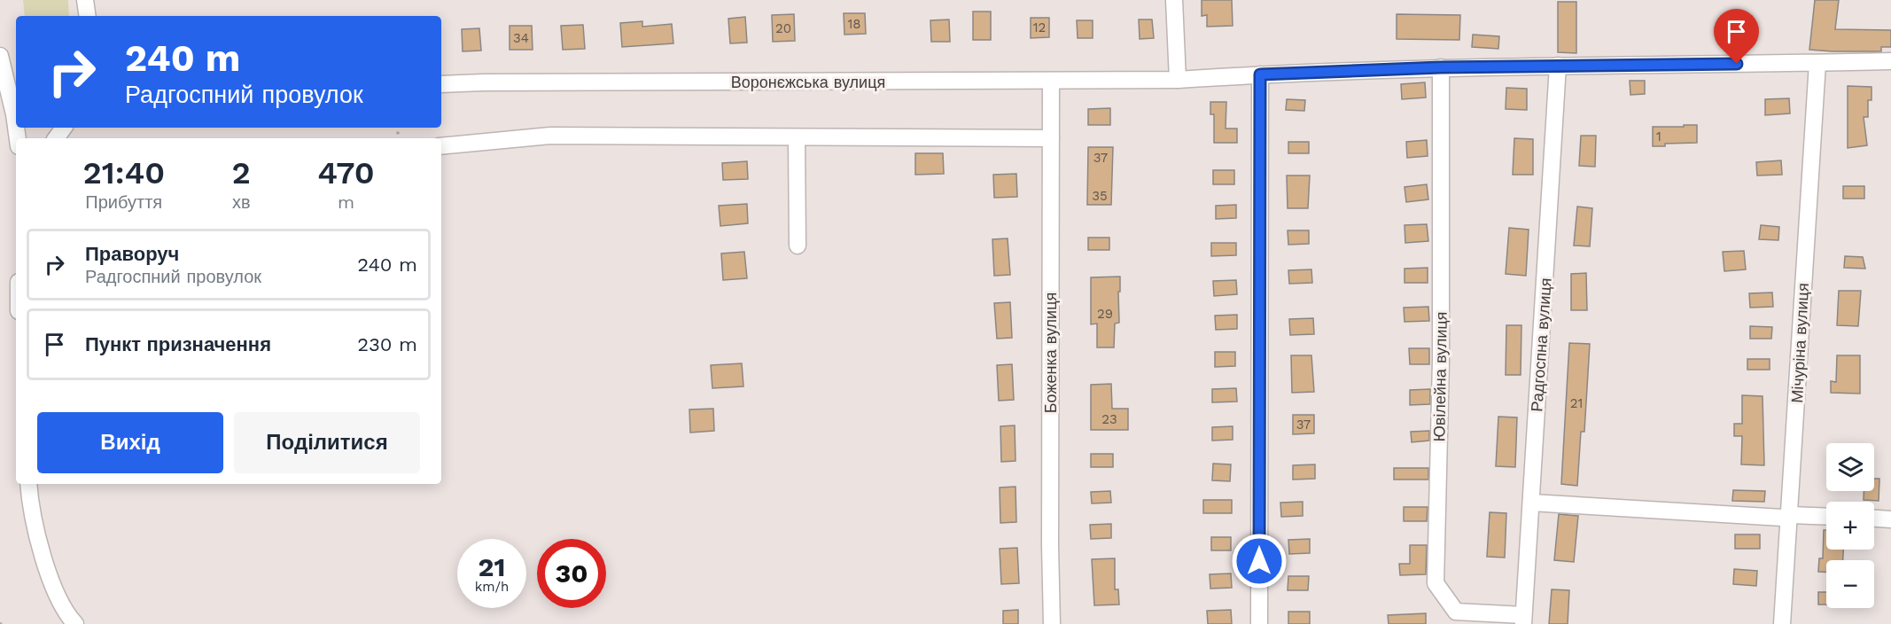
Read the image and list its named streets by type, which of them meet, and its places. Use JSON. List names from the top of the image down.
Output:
{
  "streets": {
    "street": [
      "Воронєжська вулиця",
      "Мічуріна вулиця",
      "Радгоспна вулиця",
      "Боженка вулиця",
      "Ювілейна вулиця"
    ]
  },
  "crossings": [
    ["Воронєжська вулиця", "Мічуріна вулиця"],
    ["Воронєжська вулиця", "Радгоспна вулиця"],
    ["Воронєжська вулиця", "Боженка вулиця"],
    ["Воронєжська вулиця", "Ювілейна вулиця"],
    ["Радгоспна вулиця", "Ювілейна вулиця"]
  ],
  "house_numbers": [
    "18",
    "12",
    "20",
    "34",
    "1",
    "37",
    "35",
    "29",
    "21",
    "23",
    "37"
  ],
  "page": {
    "turn": ["240 m", "Радгоспний провулок"],
    "eta": [
      "21:40",
      "Прибуття",
      "2",
      "хв",
      "470",
      "m"
    ],
    "list": [
      {
        "name": "Праворуч",
        "note": "Радгоспний провулок",
        "value": "240 m"
      },
      {
        "name": "Пункт призначення",
        "value": "230 m"
      }
    ],
    "buttons": ["Вихід", "Поділитися"],
    "map_buttons": ["+", "−"],
    "speed": "21 km/h",
    "limit": "30"
  }
}
